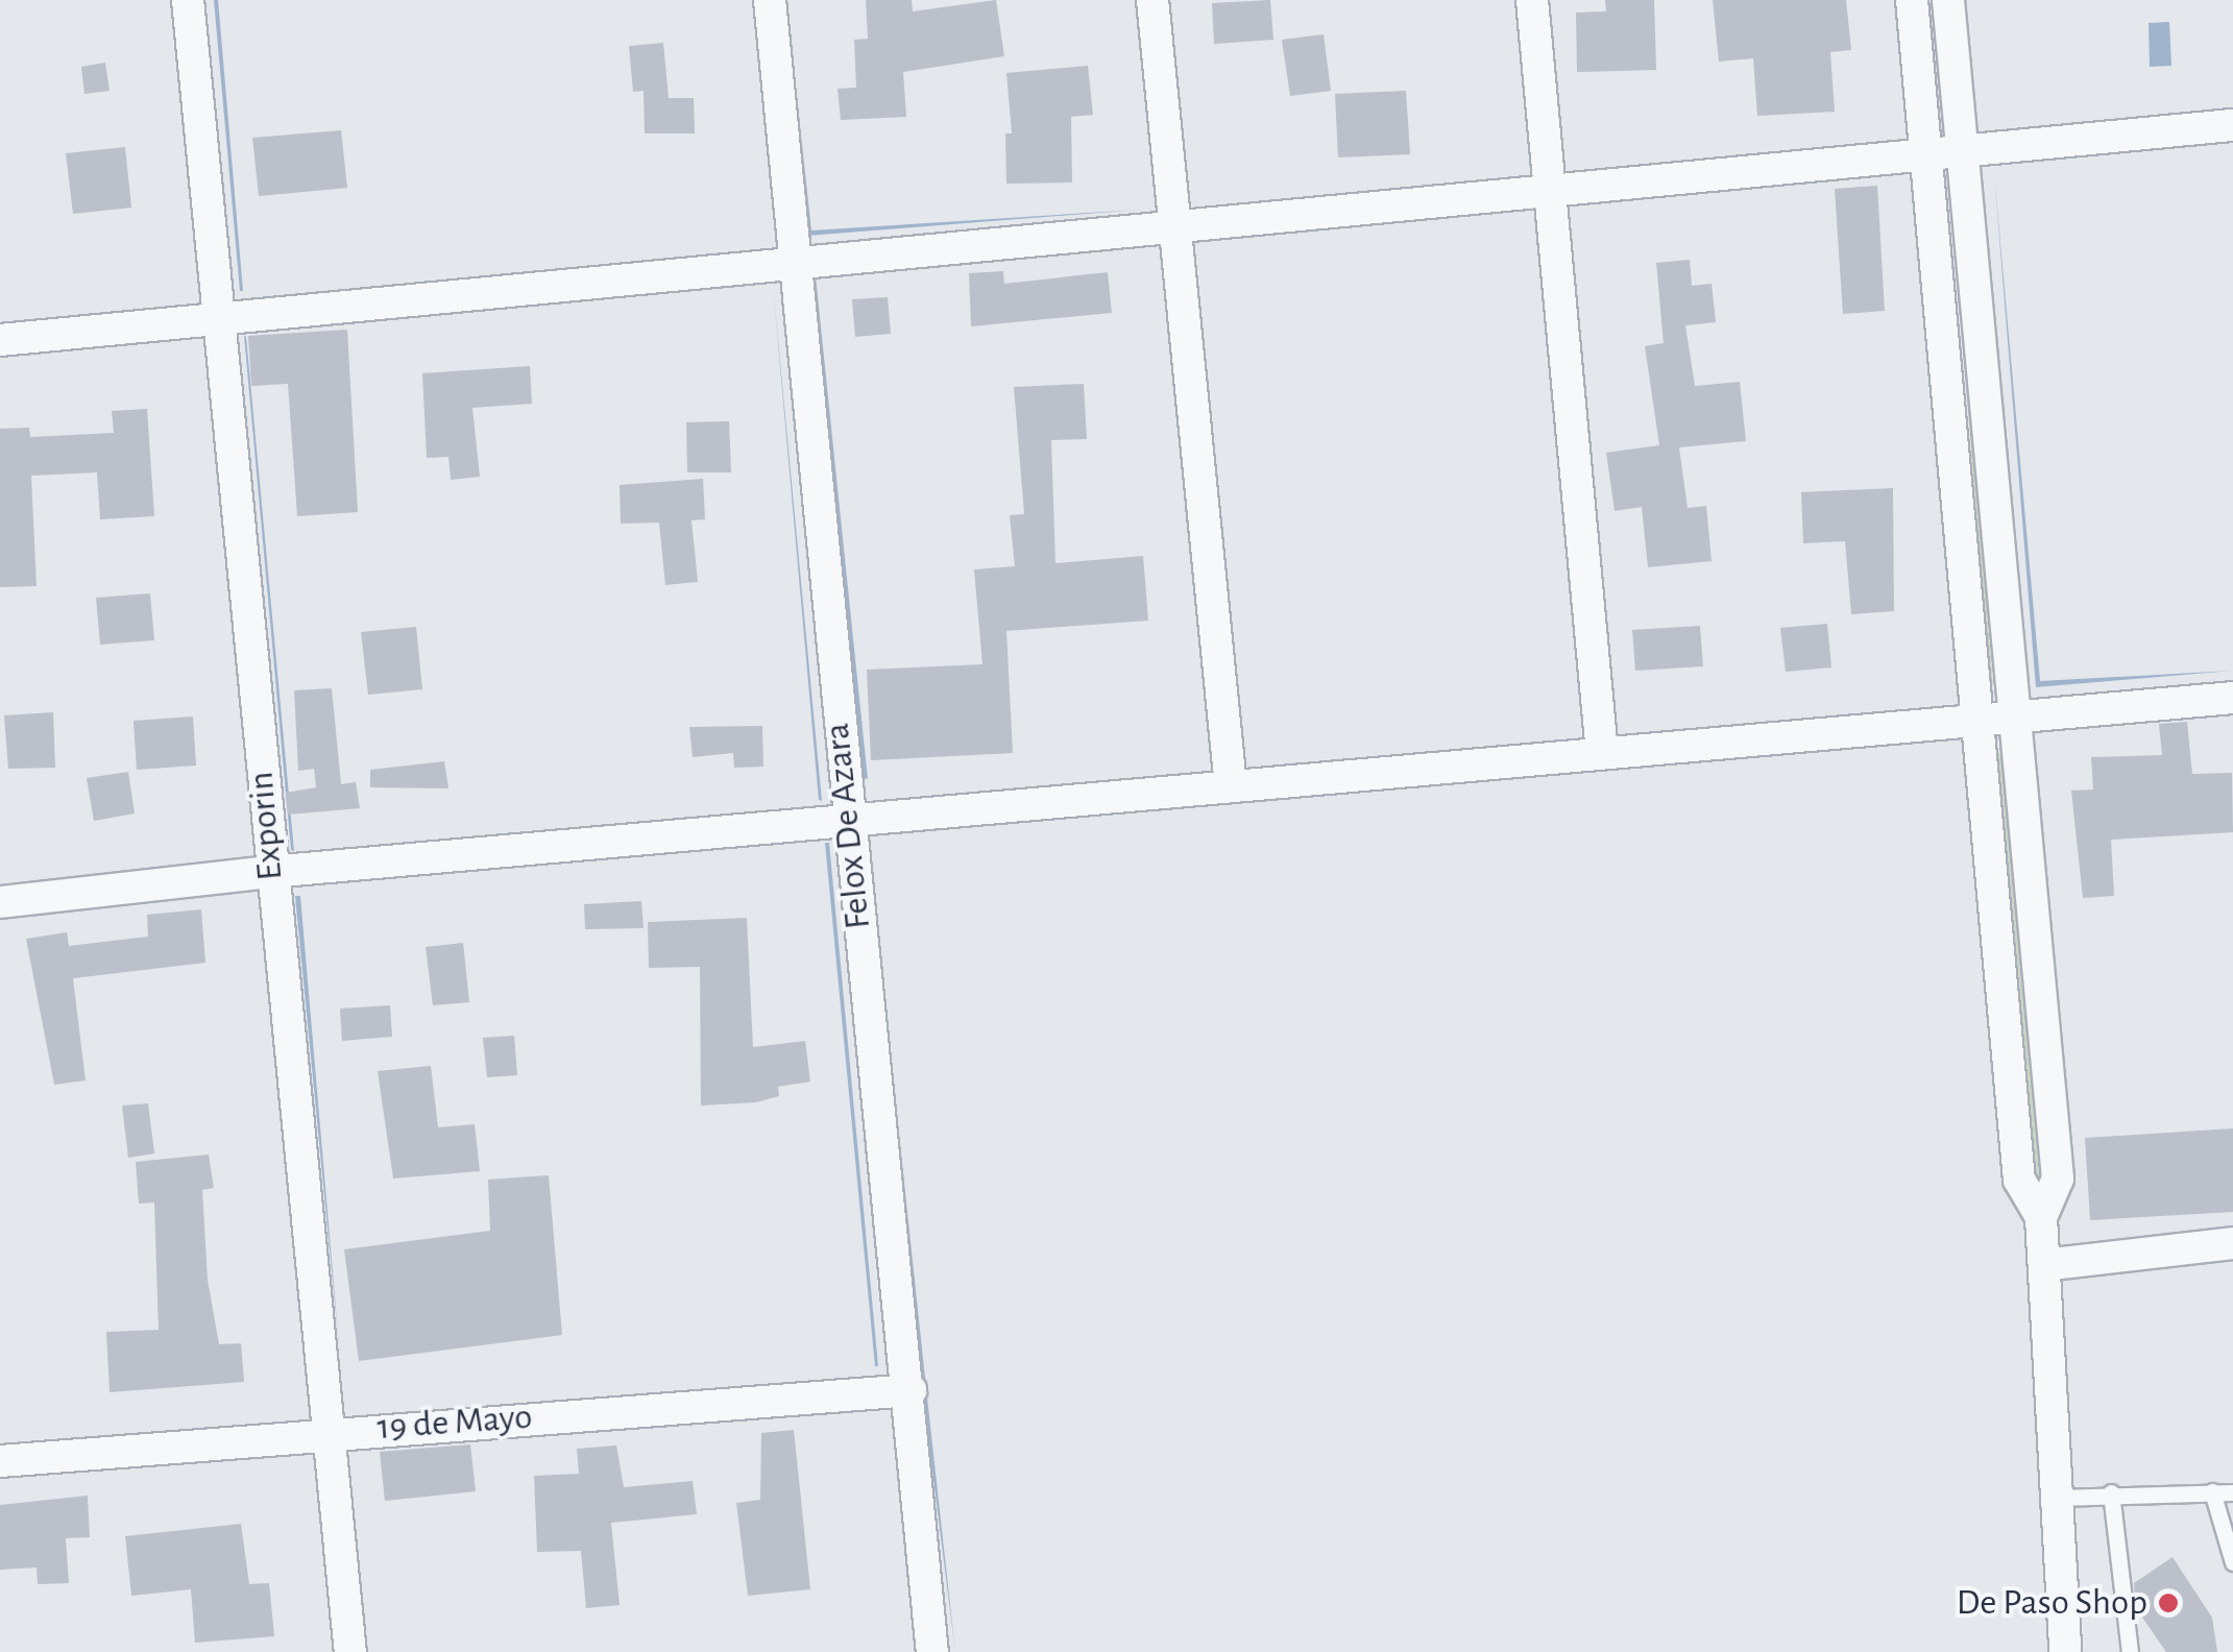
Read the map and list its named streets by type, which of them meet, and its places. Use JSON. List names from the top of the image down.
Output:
{
  "streets": {
    "street": ["Exporin", "Felox De Azara", "19 de Mayo"]
  },
  "crossings": [
    ["Exporin", "19 de Mayo"],
    ["Felox De Azara", "19 de Mayo"]
  ],
  "places": ["De Paso Shop"]
}
